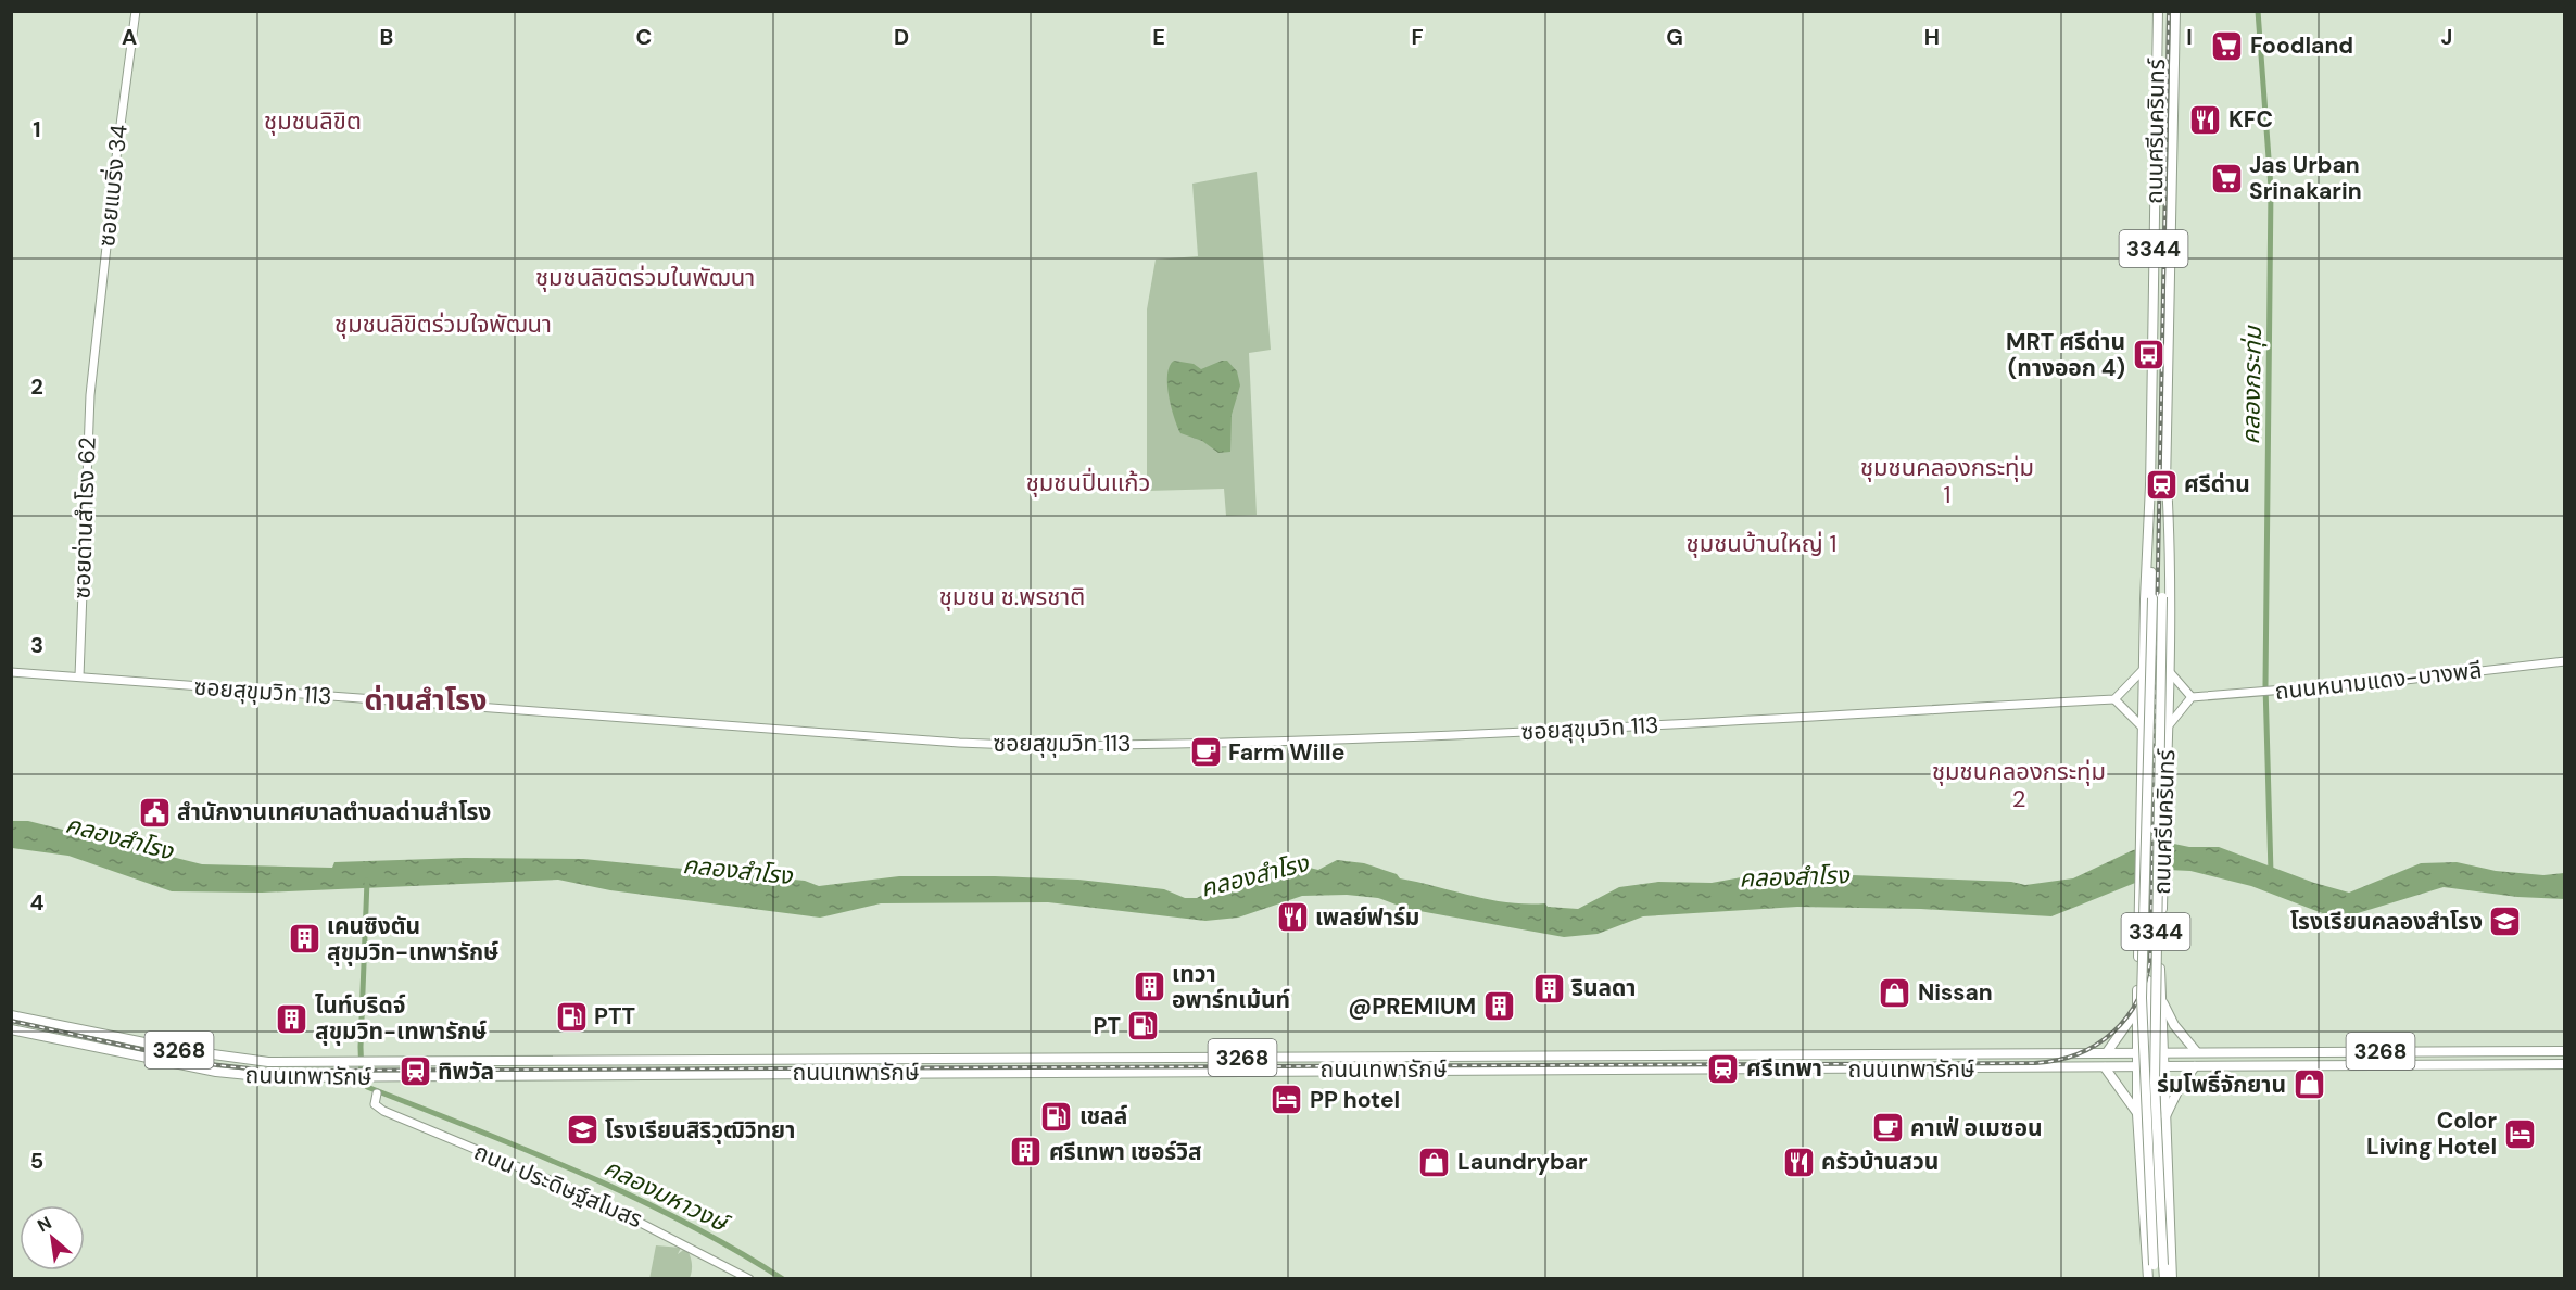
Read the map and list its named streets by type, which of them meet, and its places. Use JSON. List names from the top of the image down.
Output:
{
  "streets": {
    "main road": [
      "ถนนศรีนครินทร์",
      "ซอยแบริ่ง 34",
      "3344",
      "ซอยด่านสำโรง 62",
      "ถนนหนามแดง-บางพลี",
      "ซอยสุขุมวิท 113",
      "3268",
      "ถนนเทพารักษ์",
      "ถนน ประดิษฐ์สโมสร"
    ]
  },
  "crossings": [
    ["ถนนศรีนครินทร์", "ถนนเทพารักษ์"],
    ["ซอยแบริ่ง 34", "ซอยด่านสำโรง 62"],
    ["ซอยด่านสำโรง 62", "ซอยสุขุมวิท 113"]
  ],
  "districts": [
    "ชุมชนลิขิต",
    "ชุมชนลิขิตร่วมในพัฒนา",
    "ชุมชนลิขิตร่วมใจพัฒนา",
    "ชุมชนคลองกระทุ่ม 1",
    "ชุมชนปิ่นแก้ว",
    "ชุมชนบ้านใหญ่ 1",
    "ชุมชน ช.พรชาติ",
    "ด่านสำโรง",
    "ชุมชนคลองกระทุ่ม 2"
  ],
  "water": ["คลองกระทุ่ม", "คลองสำโรง", "คลองมหาวงษ์"],
  "places": {
    "supermarket": ["Foodland", "Jas Urban Srinakarin"],
    "restaurant": ["KFC", "เพลย์ฟาร์ม", "ครัวบ้านสวน"],
    "bus stop": ["MRT ศรีด่าน (ทางออก 4)"],
    "station": ["ศรีด่าน", "ศรีเทพา", "ทิพวัล"],
    "cafe": ["Farm Wille", "คาเฟ่ อเมซอน"],
    "public building": ["สำนักงานเทศบาลตำบลด่านสำโรง"],
    "school or university": ["โรงเรียนคลองสำโรง", "โรงเรียนสิริวุฒิวิทยา"],
    "building": [
      "เคนซิงตัน สุขุมวิท-เทพารักษ์",
      "เทวา อพาร์ทเม้นท์",
      "รินลดา",
      "@PREMIUM",
      "ไนท์บริดจ์ สุขุมวิท-เทพารักษ์",
      "ศรีเทพา เซอร์วิส"
    ],
    "shop": ["Nissan", "ร่มโพธิ์จักยาน", "Laundrybar"],
    "fuel station": ["PTT", "PT", "เชลล์"],
    "hotel": ["PP hotel", "Color Living Hotel"]
  },
  "north": "top left",
  "grid": {
    "columns": [
      "A",
      "B",
      "C",
      "D",
      "E",
      "F",
      "G",
      "H",
      "I",
      "J"
    ],
    "rows": [
      "1",
      "2",
      "3",
      "4",
      "5"
    ]
  }
}
